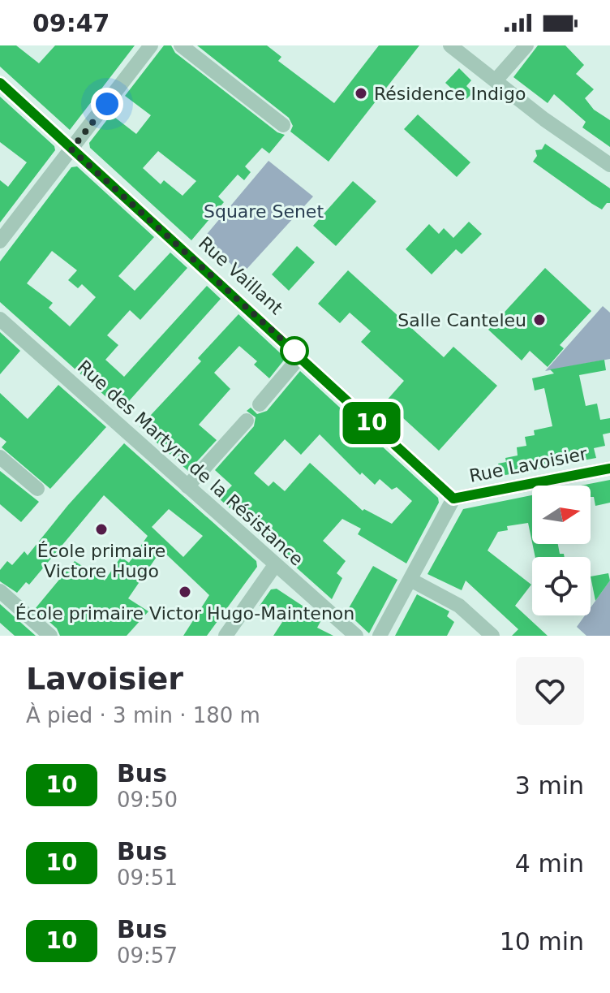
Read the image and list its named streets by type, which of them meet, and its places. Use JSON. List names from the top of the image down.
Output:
{
  "streets": {
    "street": ["Rue Vaillant", "Rue des Martyrs de la Résistance", "Rue Lavoisier"]
  },
  "crossings": [
    ["Rue Vaillant", "Rue Lavoisier"]
  ],
  "parks": ["Square Senet"],
  "places": [
    "Résidence Indigo",
    "Salle Canteleu",
    "École primaire Victore Hugo",
    "École primaire Victor Hugo-Maintenon"
  ],
  "lines": ["bus line 10"],
  "north": "right",
  "page": {
    "status": "09:47",
    "on_map": "10",
    "heading": ["Lavoisier", "À pied · 3 min · 180 m"],
    "list": [
      {
        "mark": "10",
        "name": "Bus",
        "note": "09:50",
        "value": "3 min"
      },
      {
        "mark": "10",
        "name": "Bus",
        "note": "09:51",
        "value": "4 min"
      },
      {
        "mark": "10",
        "name": "Bus",
        "note": "09:57",
        "value": "10 min"
      }
    ]
  }
}
